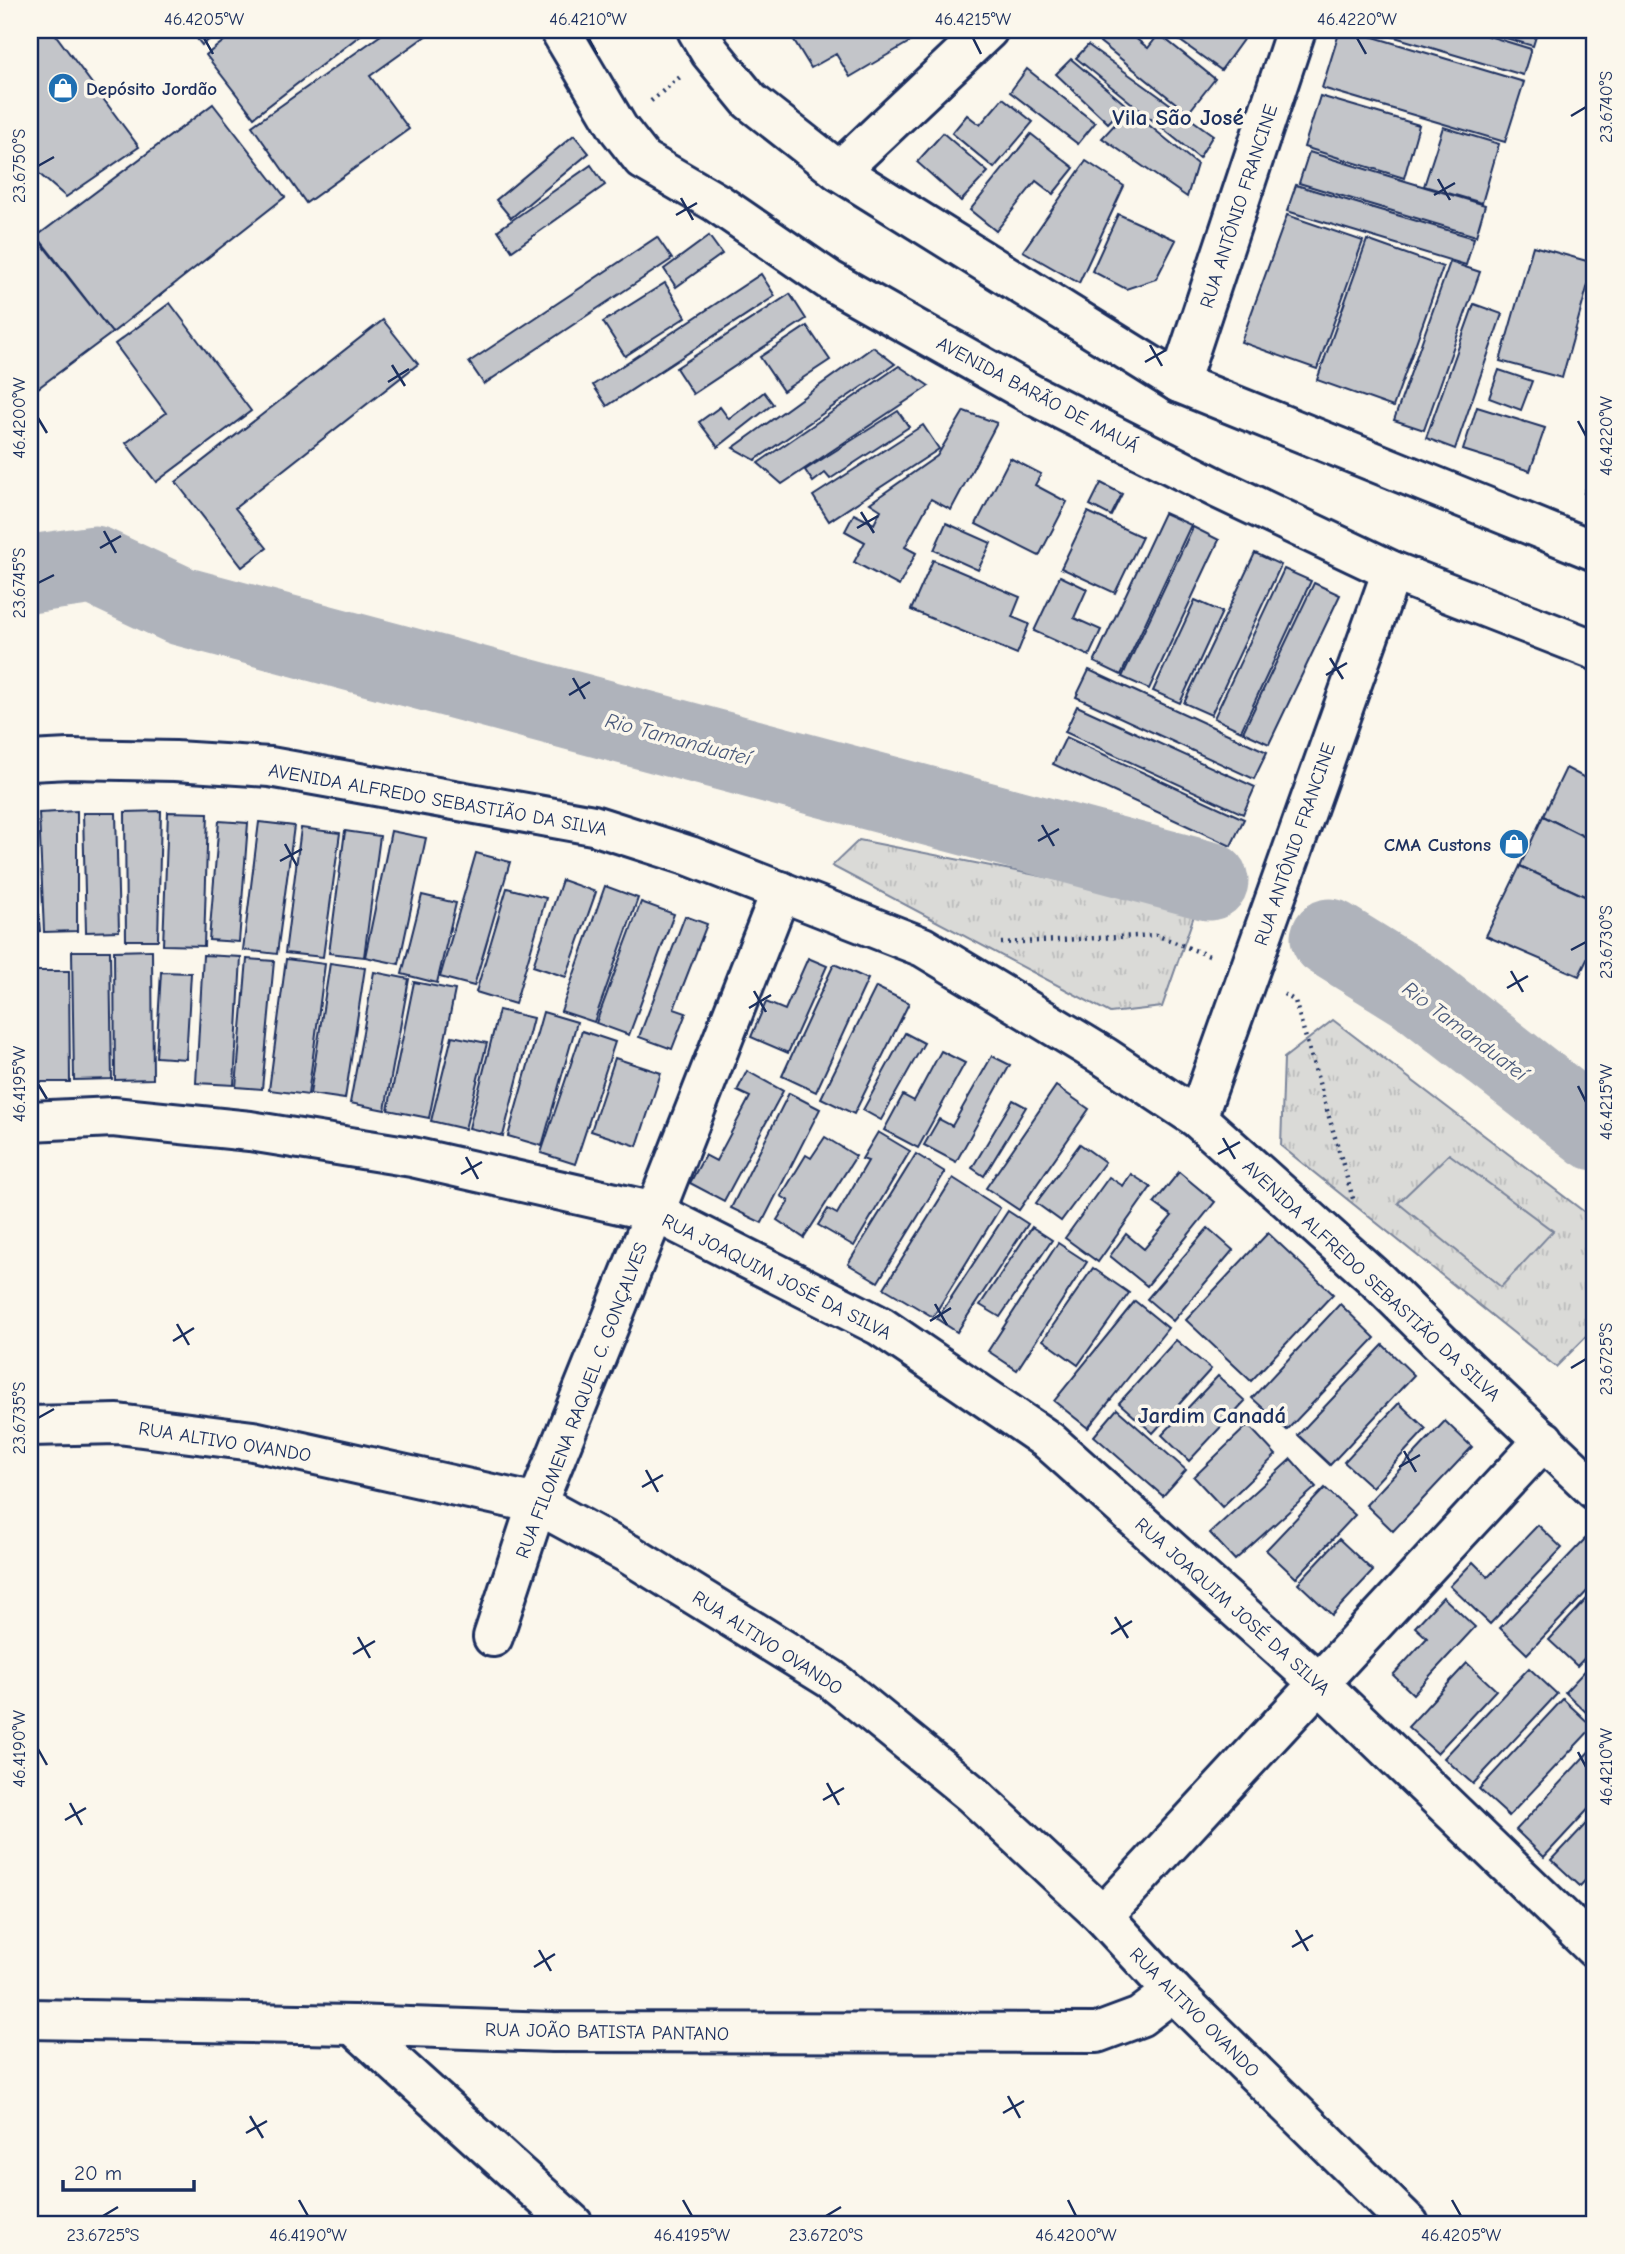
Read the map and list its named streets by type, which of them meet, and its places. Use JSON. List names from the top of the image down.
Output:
{
  "streets": {
    "street": [
      "RUA ANTÔNIO FRANCINE",
      "AVENIDA BARÃO DE MAUÁ",
      "AVENIDA ALFREDO SEBASTIÃO DA SILVA",
      "RUA JOAQUIM JOSÉ DA SILVA",
      "RUA FILOMENA RAQUEL C. GONÇALVES",
      "RUA ALTIVO OVANDO",
      "RUA JOÃO BATISTA PANTANO"
    ]
  },
  "crossings": [
    ["RUA ANTÔNIO FRANCINE", "AVENIDA BARÃO DE MAUÁ"],
    ["RUA ANTÔNIO FRANCINE", "AVENIDA ALFREDO SEBASTIÃO DA SILVA"],
    ["AVENIDA ALFREDO SEBASTIÃO DA SILVA", "RUA FILOMENA RAQUEL C. GONÇALVES"],
    ["RUA JOAQUIM JOSÉ DA SILVA", "RUA FILOMENA RAQUEL C. GONÇALVES"],
    ["RUA FILOMENA RAQUEL C. GONÇALVES", "RUA ALTIVO OVANDO"],
    ["RUA ALTIVO OVANDO", "RUA JOÃO BATISTA PANTANO"]
  ],
  "districts": ["Vila São José", "Jardim Canadá"],
  "water": ["Rio Tamanduateí"],
  "places": {
    "shop": ["Depósito Jordão", "CMA Custons"]
  },
  "scale_bar": "20 m",
  "coordinates": [
    "46.4205°W",
    "46.4210°W",
    "46.4215°W",
    "46.4220°W",
    "23.6740°S",
    "23.6750°S",
    "46.4200°W",
    "23.6745°S",
    "23.6730°S",
    "46.4195°W",
    "23.6725°S",
    "23.6735°S",
    "46.4190°W",
    "23.6720°S"
  ]
}
